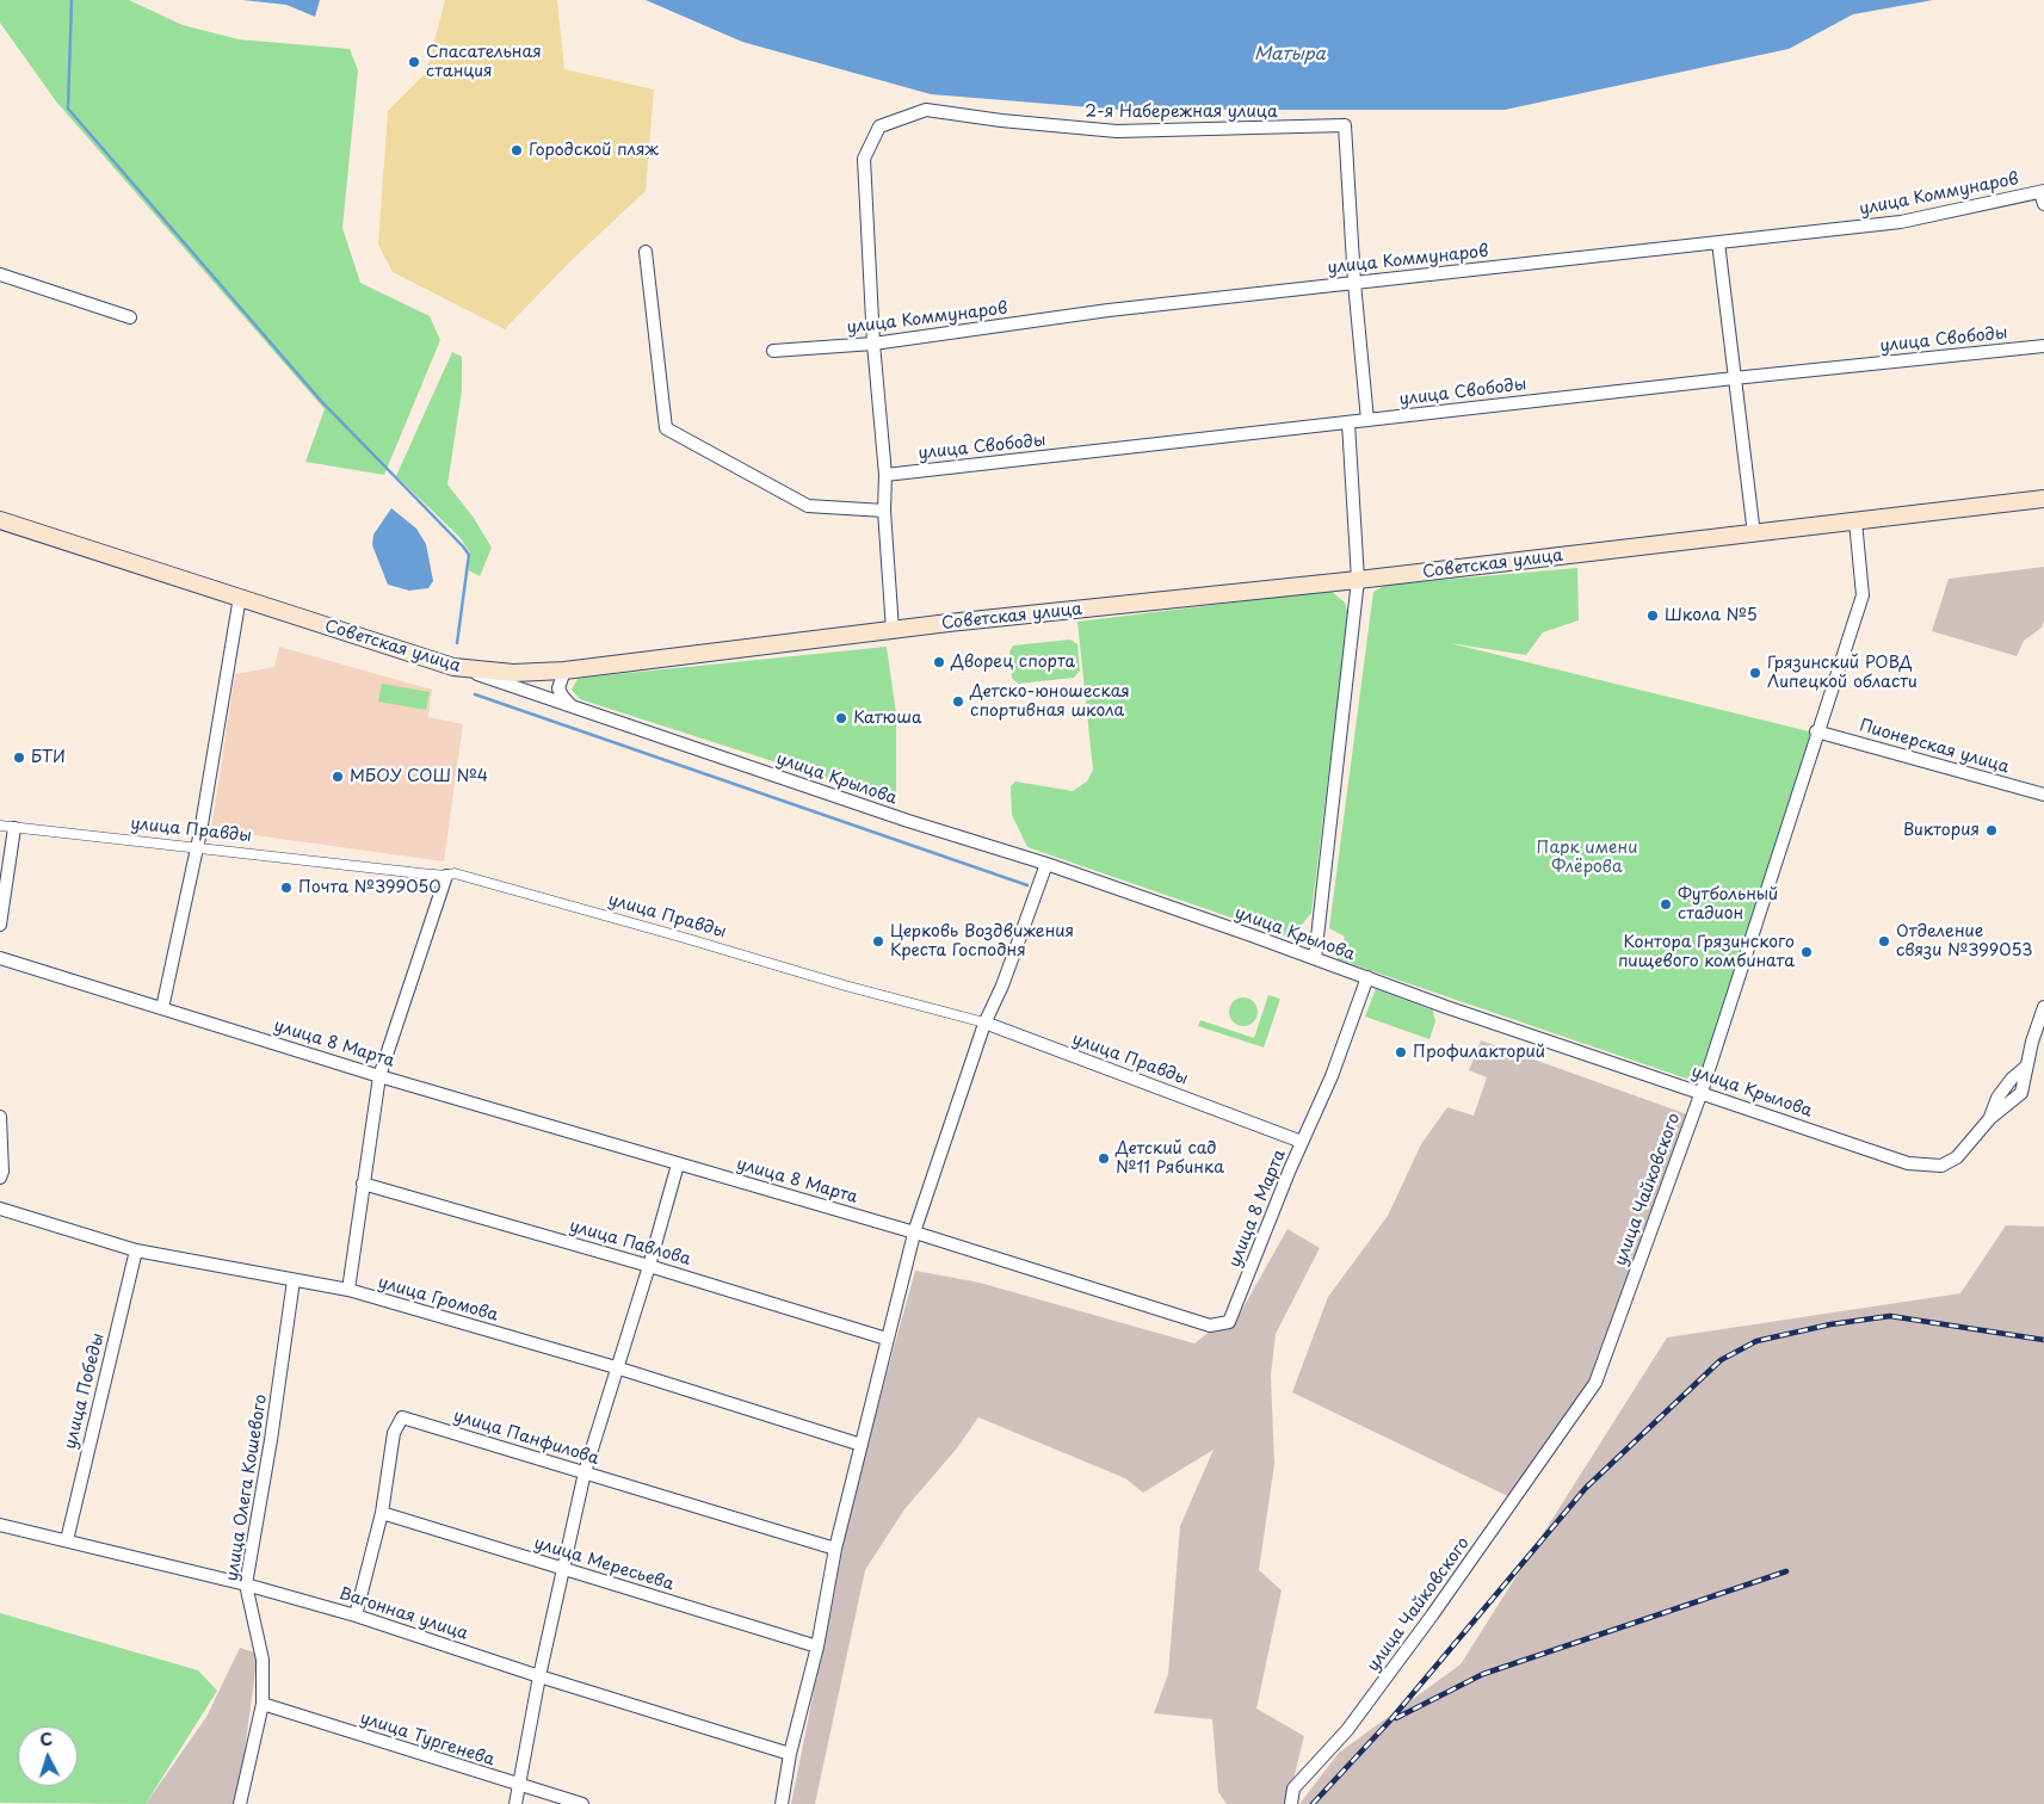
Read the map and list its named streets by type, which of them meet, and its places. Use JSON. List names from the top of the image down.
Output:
{
  "streets": {
    "main road": ["Советская улица"],
    "street": [
      "2-я Набережная улица",
      "улица Коммунаров",
      "улица Свободы",
      "Пионерская улица",
      "улица Крылова",
      "улица Правды",
      "улица 8 Марта",
      "улица Чайковского",
      "улица Павлова",
      "улица Громова",
      "улица Победы",
      "улица Панфилова",
      "улица Олега Кошевого",
      "улица Мересьева",
      "Вагонная улица",
      "улица Тургенева"
    ]
  },
  "crossings": [
    ["2-я Набережная улица", "улица Коммунаров"],
    ["Советская улица", "улица Крылова"],
    ["Советская улица", "улица Чайковского"],
    ["Пионерская улица", "улица Чайковского"],
    ["улица Крылова", "улица 8 Марта"],
    ["улица Крылова", "улица Чайковского"],
    ["улица Правды", "улица 8 Марта"],
    ["улица Громова", "улица Победы"],
    ["улица Громова", "улица Олега Кошевого"],
    ["улица Победы", "Вагонная улица"],
    ["улица Панфилова", "улица Мересьева"],
    ["улица Панфилова", "Вагонная улица"],
    ["улица Олега Кошевого", "Вагонная улица"],
    ["улица Олега Кошевого", "улица Тургенева"]
  ],
  "water": ["Матыра"],
  "parks": ["Парк имени Флёрова"],
  "places": [
    "Спасательная станция",
    "Городской пляж",
    "Школа №5",
    "Дворец спорта",
    "Грязинский РОВД Липецкой области",
    "Детско-юношеская спортивная школа",
    "Катюша",
    "БТИ",
    "МБОУ СОШ №4",
    "Виктория",
    "Почта №399050",
    "Футбольный стадион",
    "Церковь Воздвижения Креста Господня",
    "Отделение связи №399053",
    "Контора Грязинского пищевого комбината",
    "Профилакторий",
    "Детский сад №11 Рябинка"
  ],
  "north": "top"
}
